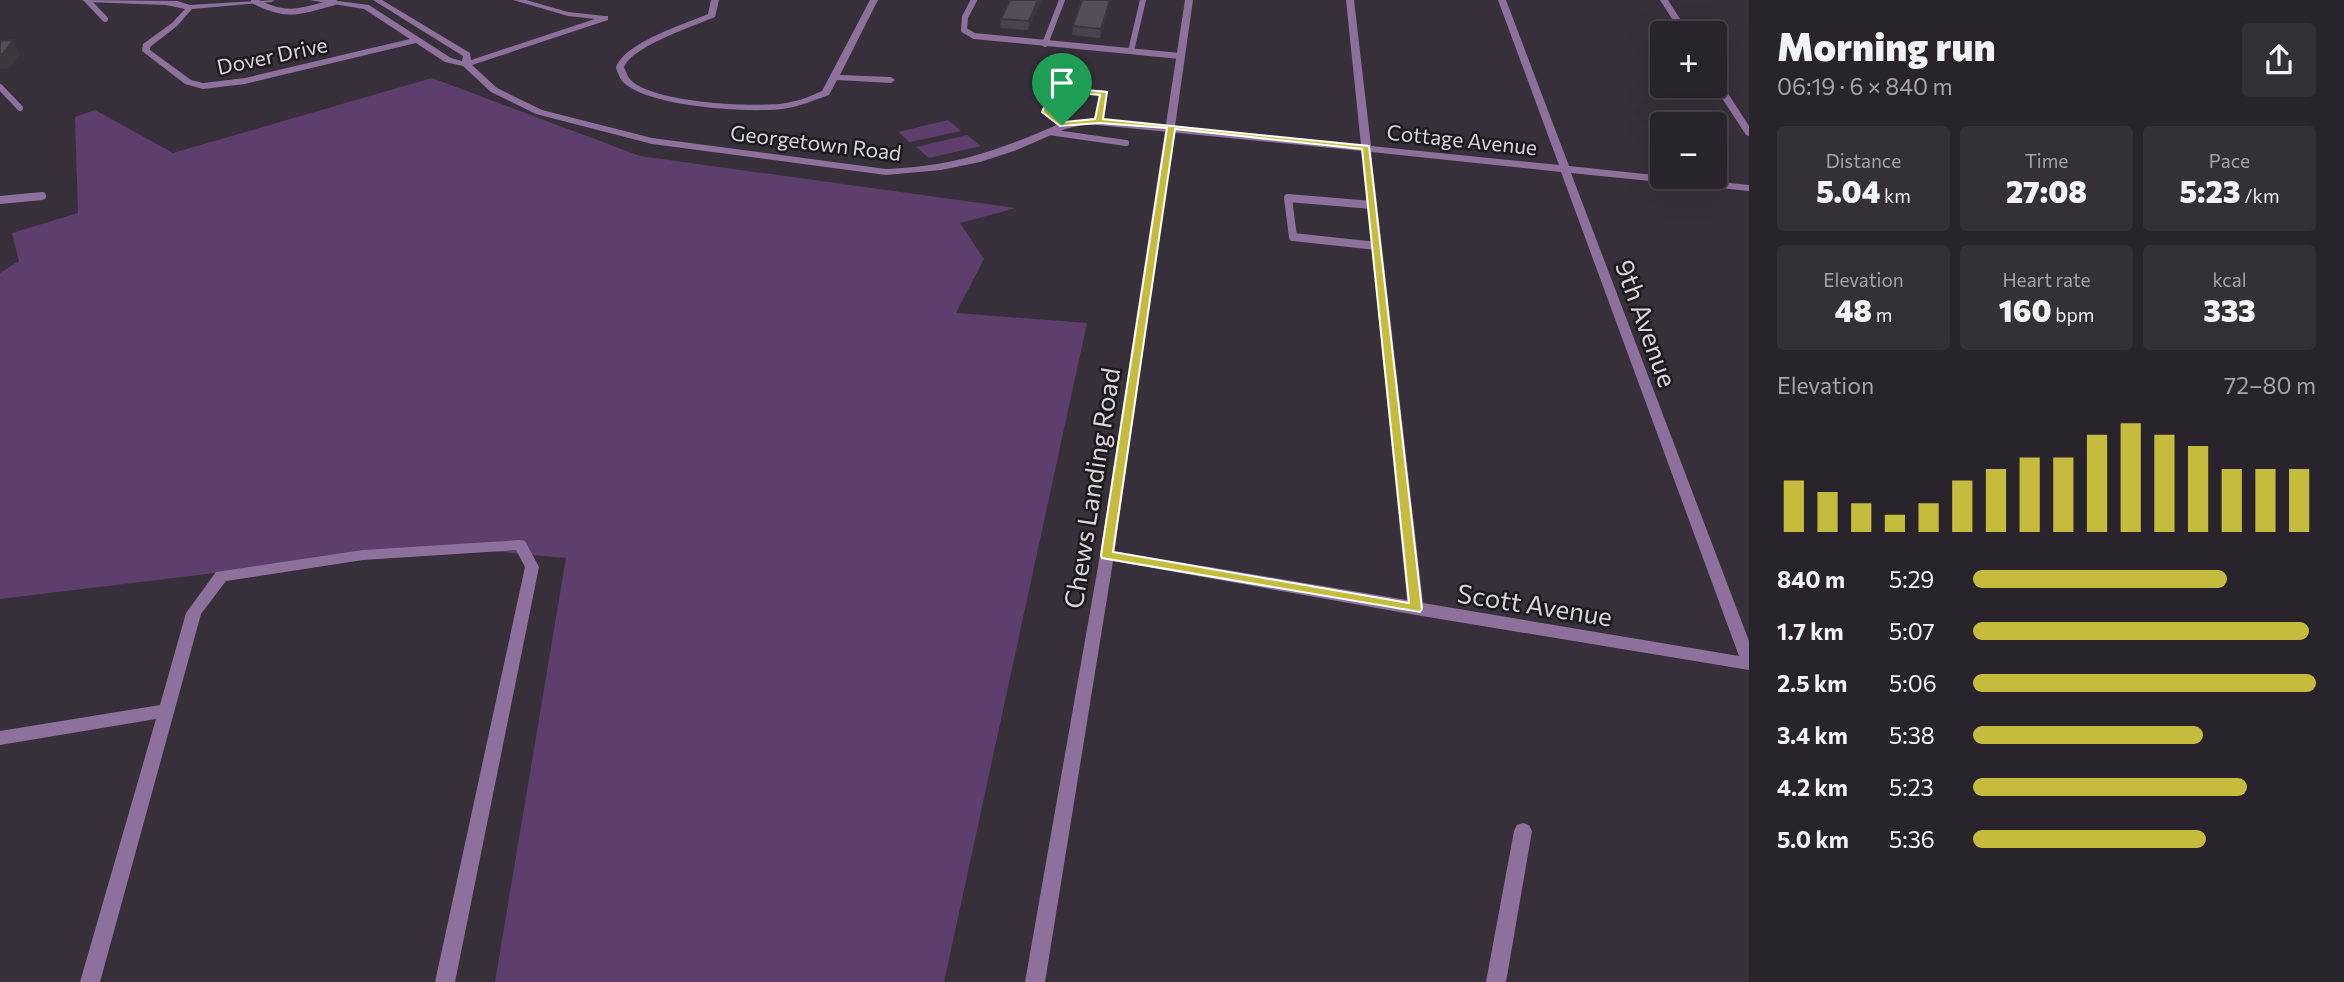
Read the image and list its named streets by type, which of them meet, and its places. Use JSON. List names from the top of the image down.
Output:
{
  "streets": {
    "street": [
      "Dover Drive",
      "Cottage Avenue",
      "Georgetown Road",
      "9th Avenue",
      "Chews Landing Road",
      "Scott Avenue"
    ]
  },
  "crossings": [
    ["Dover Drive", "Georgetown Road"],
    ["Cottage Avenue", "Georgetown Road"],
    ["Cottage Avenue", "9th Avenue"],
    ["Cottage Avenue", "Chews Landing Road"],
    ["Georgetown Road", "Chews Landing Road"],
    ["9th Avenue", "Scott Avenue"],
    ["Chews Landing Road", "Scott Avenue"]
  ],
  "page": {
    "heading": ["Morning run", "06:19 · 6 × 840 m"],
    "map_buttons": ["+", "−"],
    "stats": [
      ["Distance", "5.04 km"],
      ["Time", "27:08"],
      ["Pace", "5:23 /km"],
      ["Elevation", "48 m"],
      ["Heart rate", "160 bpm"],
      ["kcal", "333"]
    ],
    "chart": ["Elevation", "72–80 m"],
    "list": [
      {
        "name": "840 m",
        "note": "5:29"
      },
      {
        "name": "1.7 km",
        "note": "5:07"
      },
      {
        "name": "2.5 km",
        "note": "5:06"
      },
      {
        "name": "3.4 km",
        "note": "5:38"
      },
      {
        "name": "4.2 km",
        "note": "5:23"
      },
      {
        "name": "5.0 km",
        "note": "5:36"
      }
    ]
  }
}
